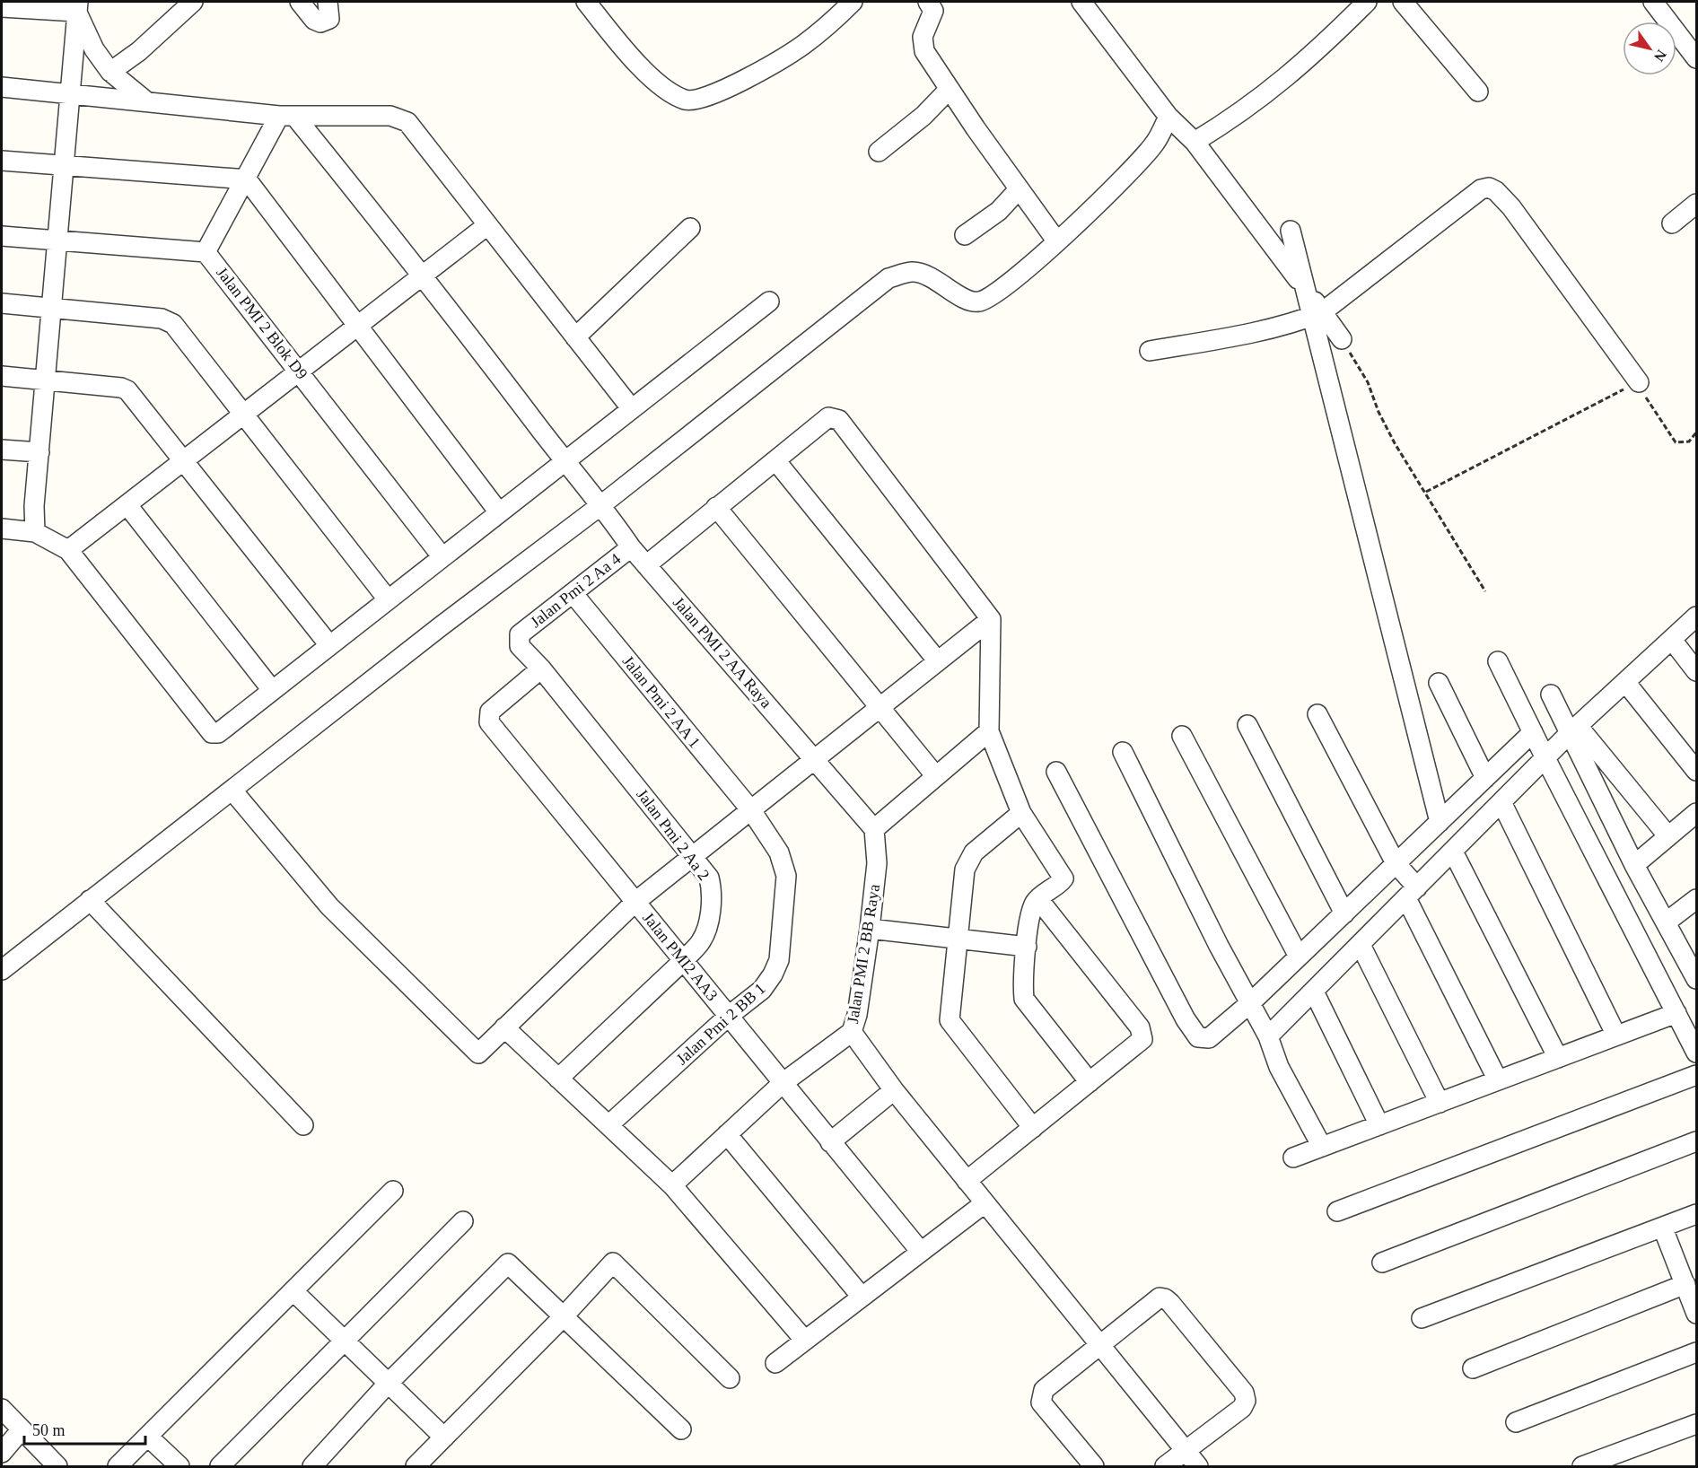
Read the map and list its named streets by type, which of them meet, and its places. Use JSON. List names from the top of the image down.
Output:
{
  "streets": {
    "street": [
      "Jalan PMI 2 Blok D9",
      "Jalan Pmi 2 Aa 4",
      "Jalan PMI 2 AA Raya",
      "Jalan Pmi 2 AA 1",
      "Jalan Pmi 2 Aa 2",
      "Jalan PMI 2 BB Raya",
      "Jalan PMI2 AA3",
      "Jalan Pmi 2 BB 1"
    ]
  },
  "crossings": [
    ["Jalan Pmi 2 Aa 4", "Jalan PMI 2 AA Raya"],
    ["Jalan Pmi 2 Aa 4", "Jalan Pmi 2 AA 1"],
    ["Jalan Pmi 2 Aa 4", "Jalan Pmi 2 Aa 2"],
    ["Jalan Pmi 2 AA 1", "Jalan Pmi 2 BB 1"],
    ["Jalan Pmi 2 Aa 2", "Jalan PMI2 AA3"],
    ["Jalan PMI 2 BB Raya", "Jalan PMI2 AA3"],
    ["Jalan PMI2 AA3", "Jalan Pmi 2 BB 1"]
  ],
  "scale_bar": "50 m",
  "north": "bottom right"
}
